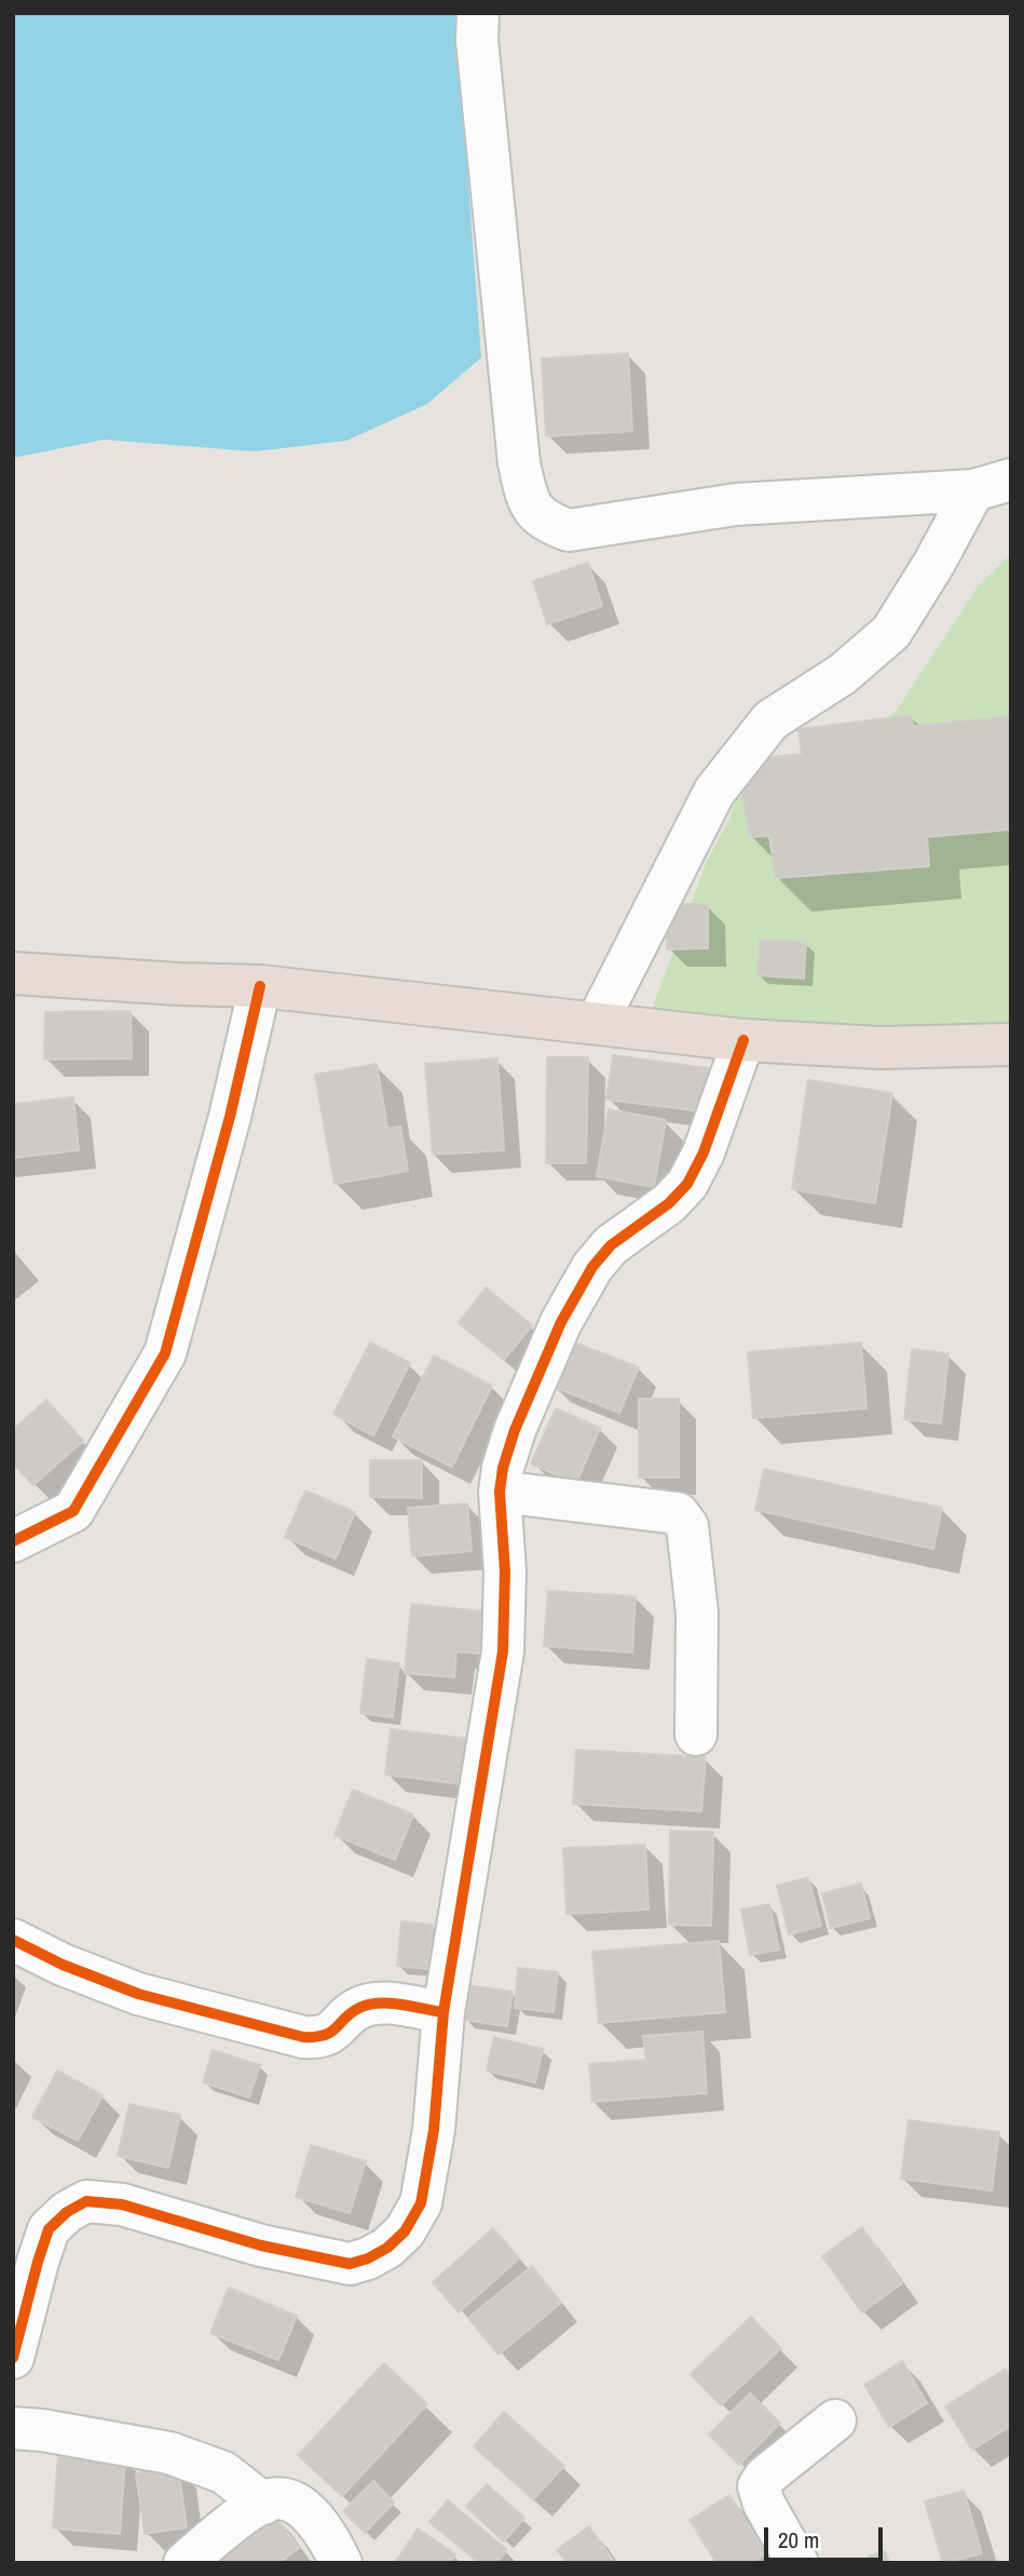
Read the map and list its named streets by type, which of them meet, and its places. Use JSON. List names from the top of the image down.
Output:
{
  "scale_bar": "20 m"
}
